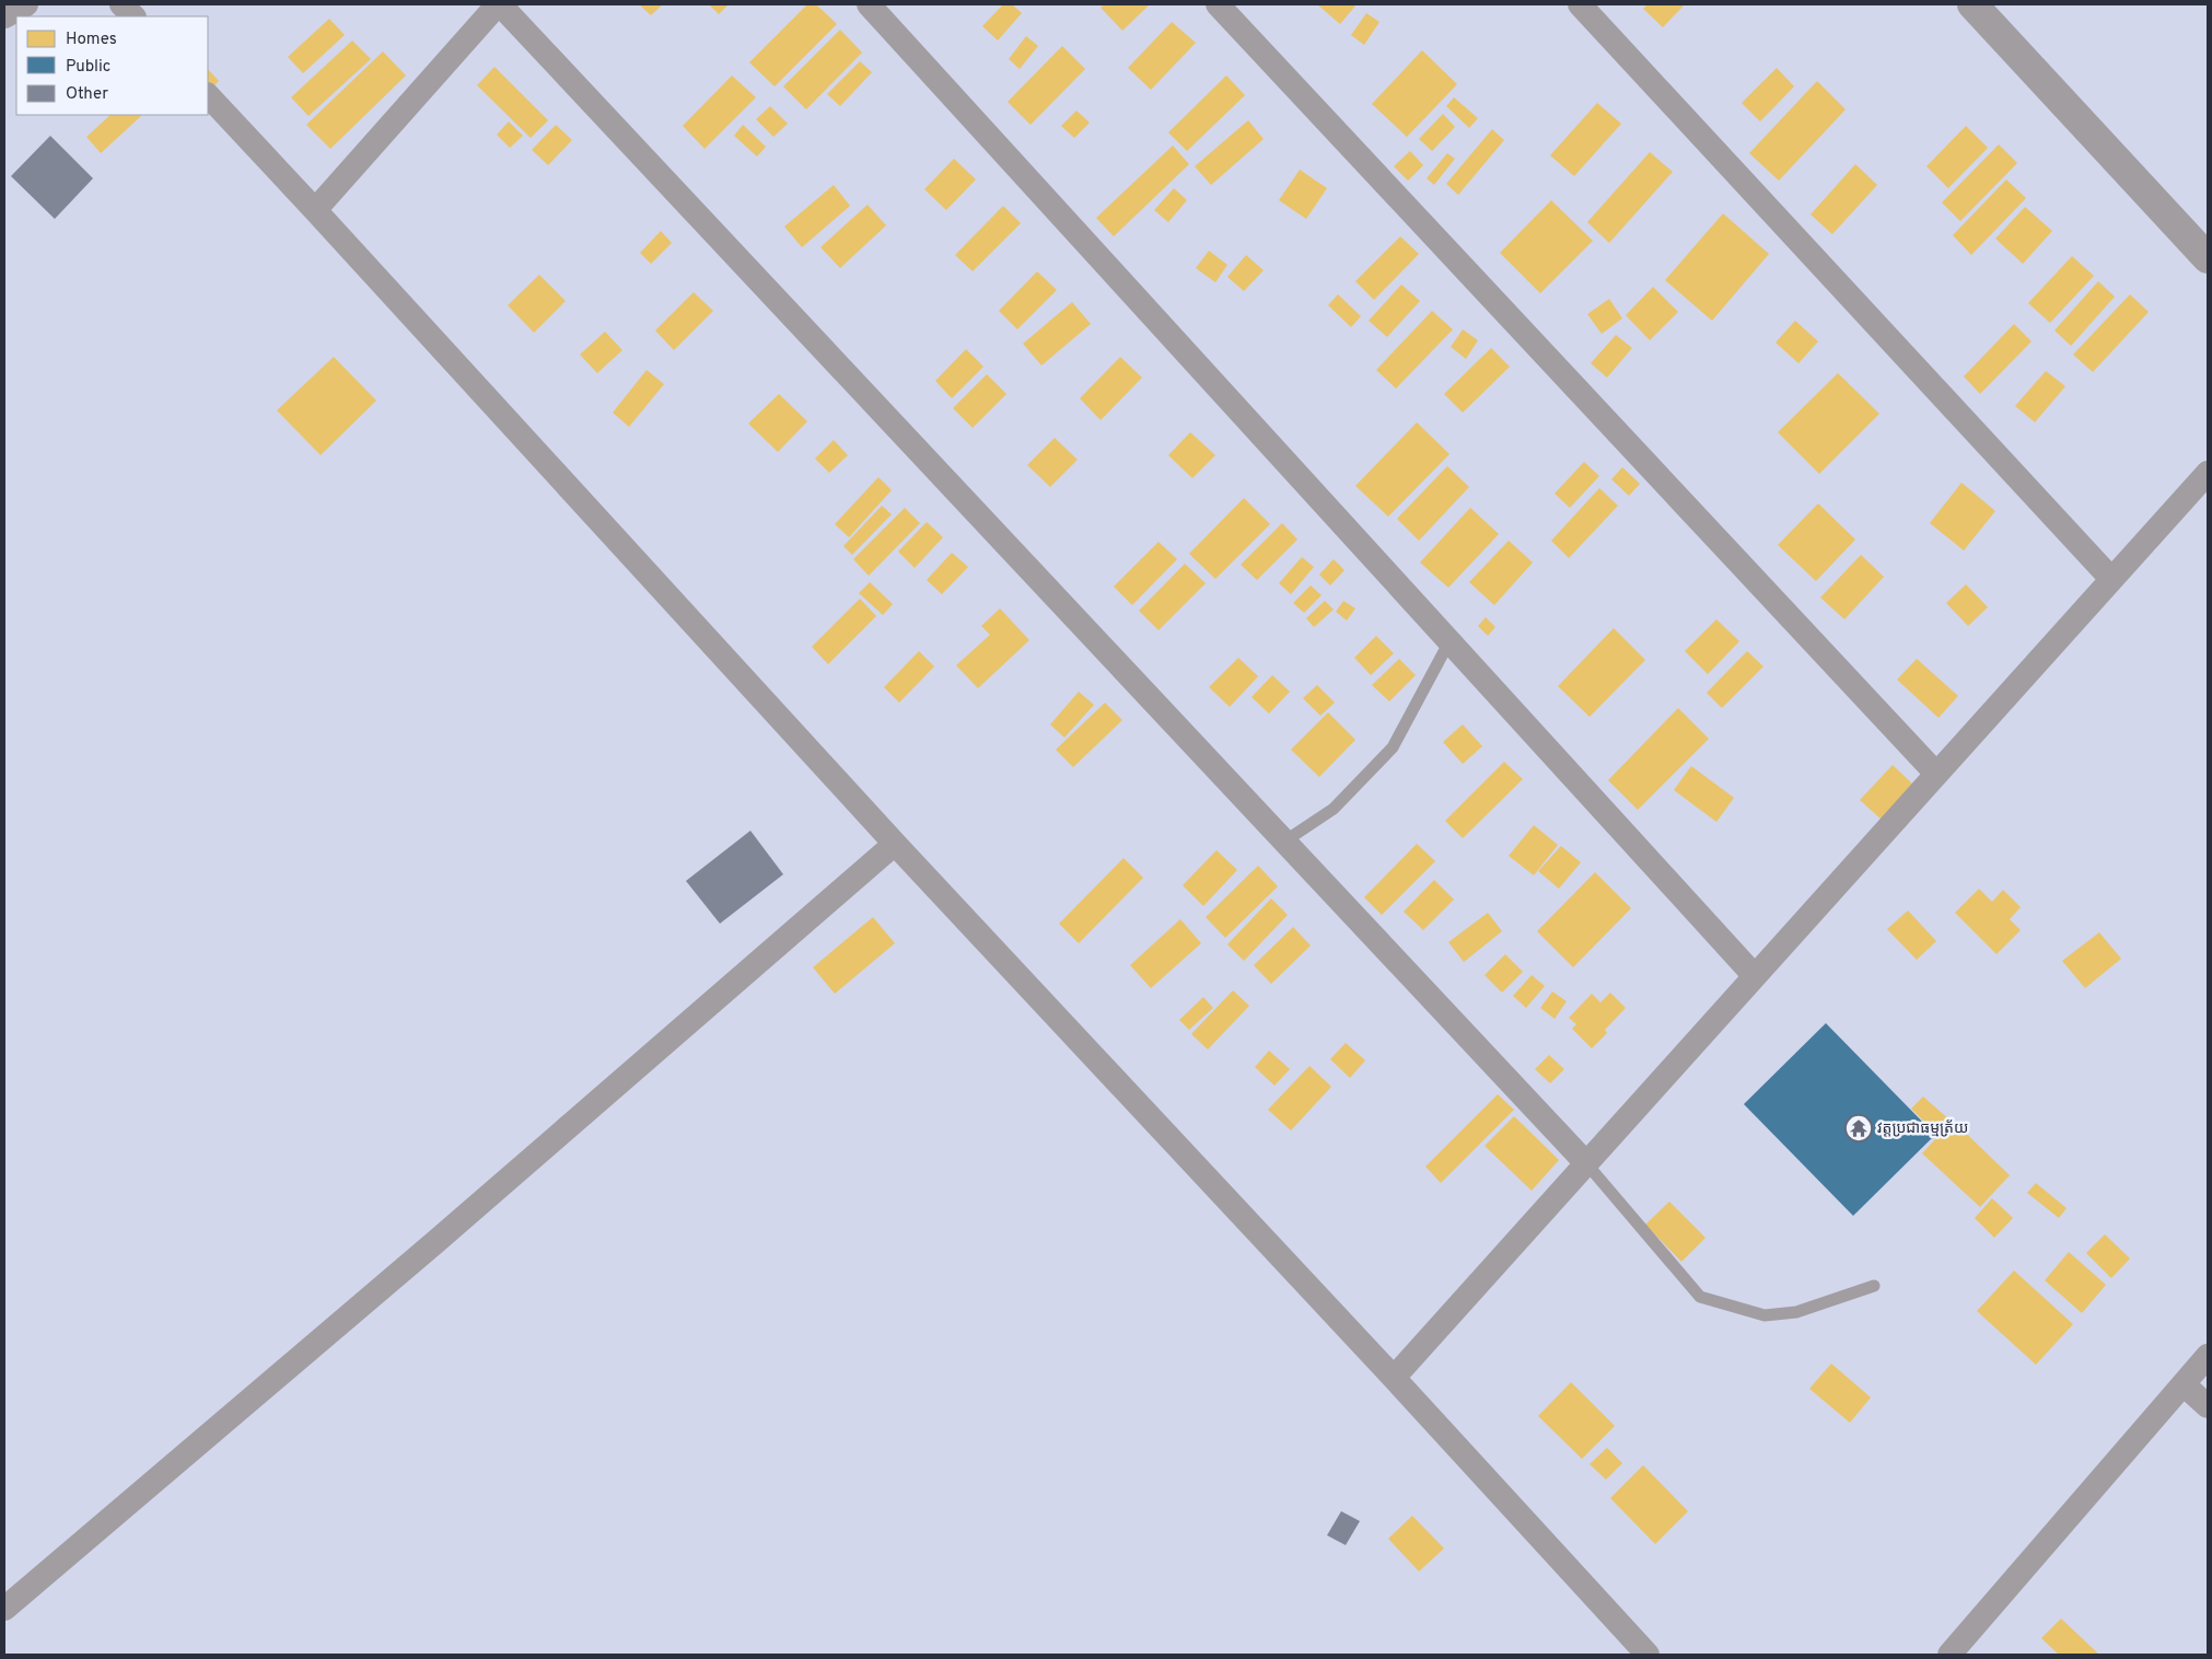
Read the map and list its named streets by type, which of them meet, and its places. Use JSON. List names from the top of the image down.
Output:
{
  "places": {
    "temple": ["វត្តប្រជាធម្មត្រ័យ"]
  },
  "legend": ["Homes", "Public", "Other"]
}
